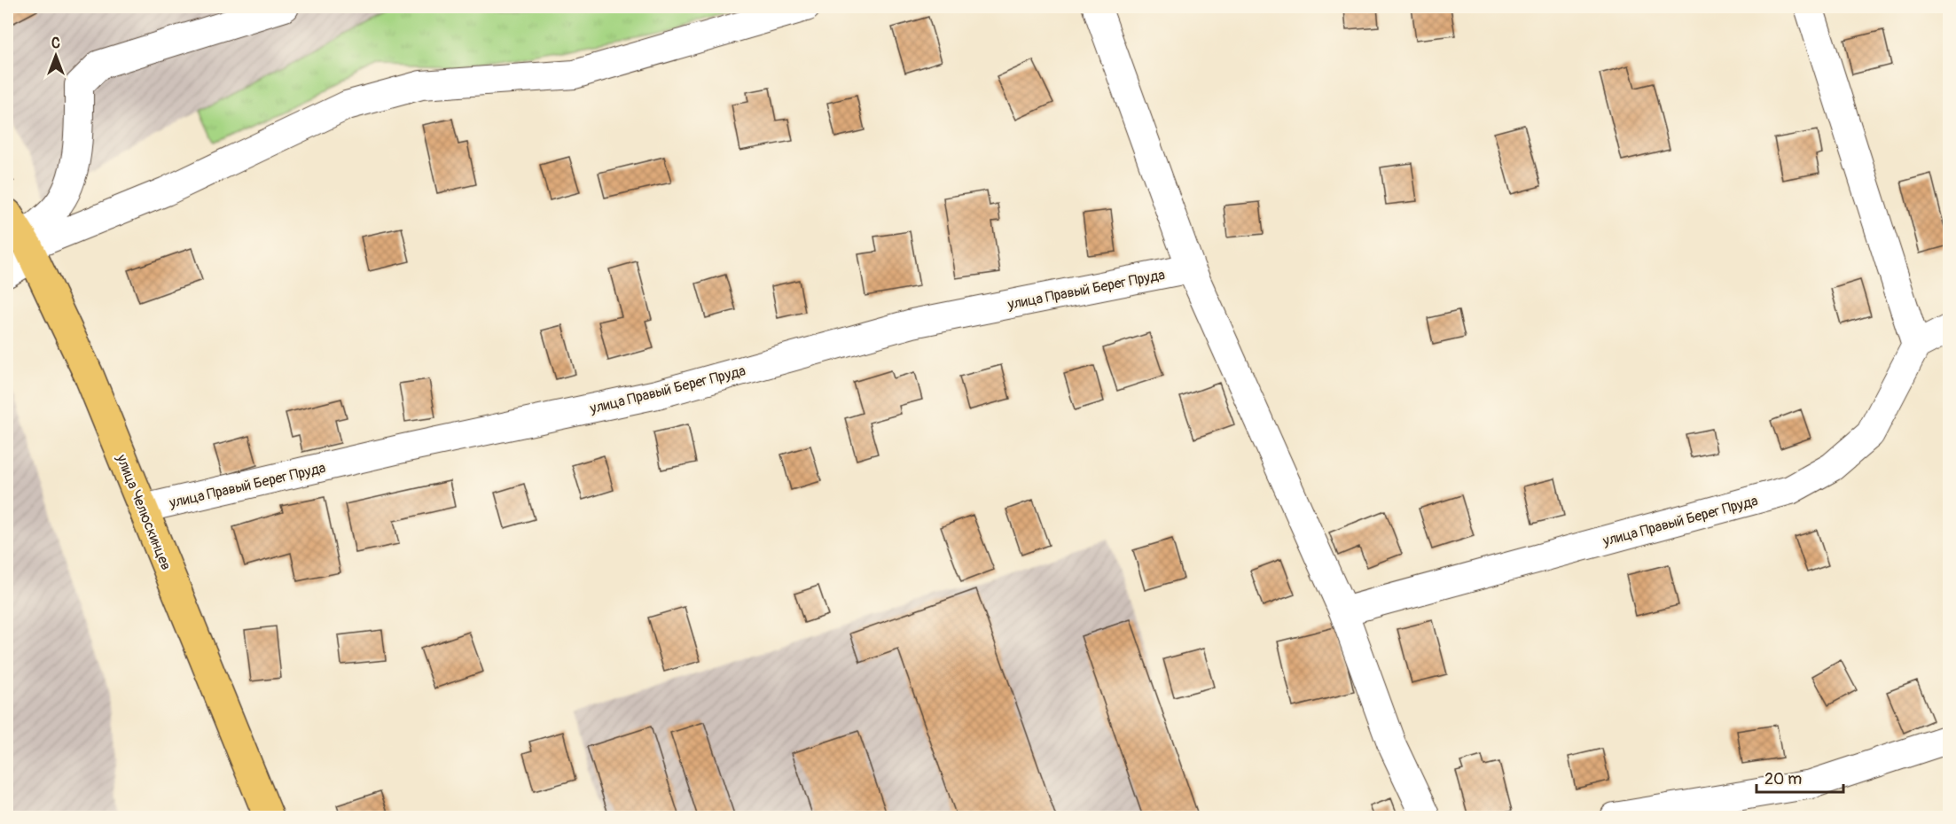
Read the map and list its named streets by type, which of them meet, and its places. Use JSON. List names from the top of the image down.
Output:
{
  "streets": {
    "main road": ["улица Челюскинцев"],
    "street": ["улица Правый Берег Пруда"]
  },
  "crossings": [
    ["улица Правый Берег Пруда", "улица Челюскинцев"]
  ],
  "scale_bar": "20 m",
  "north": "top"
}
